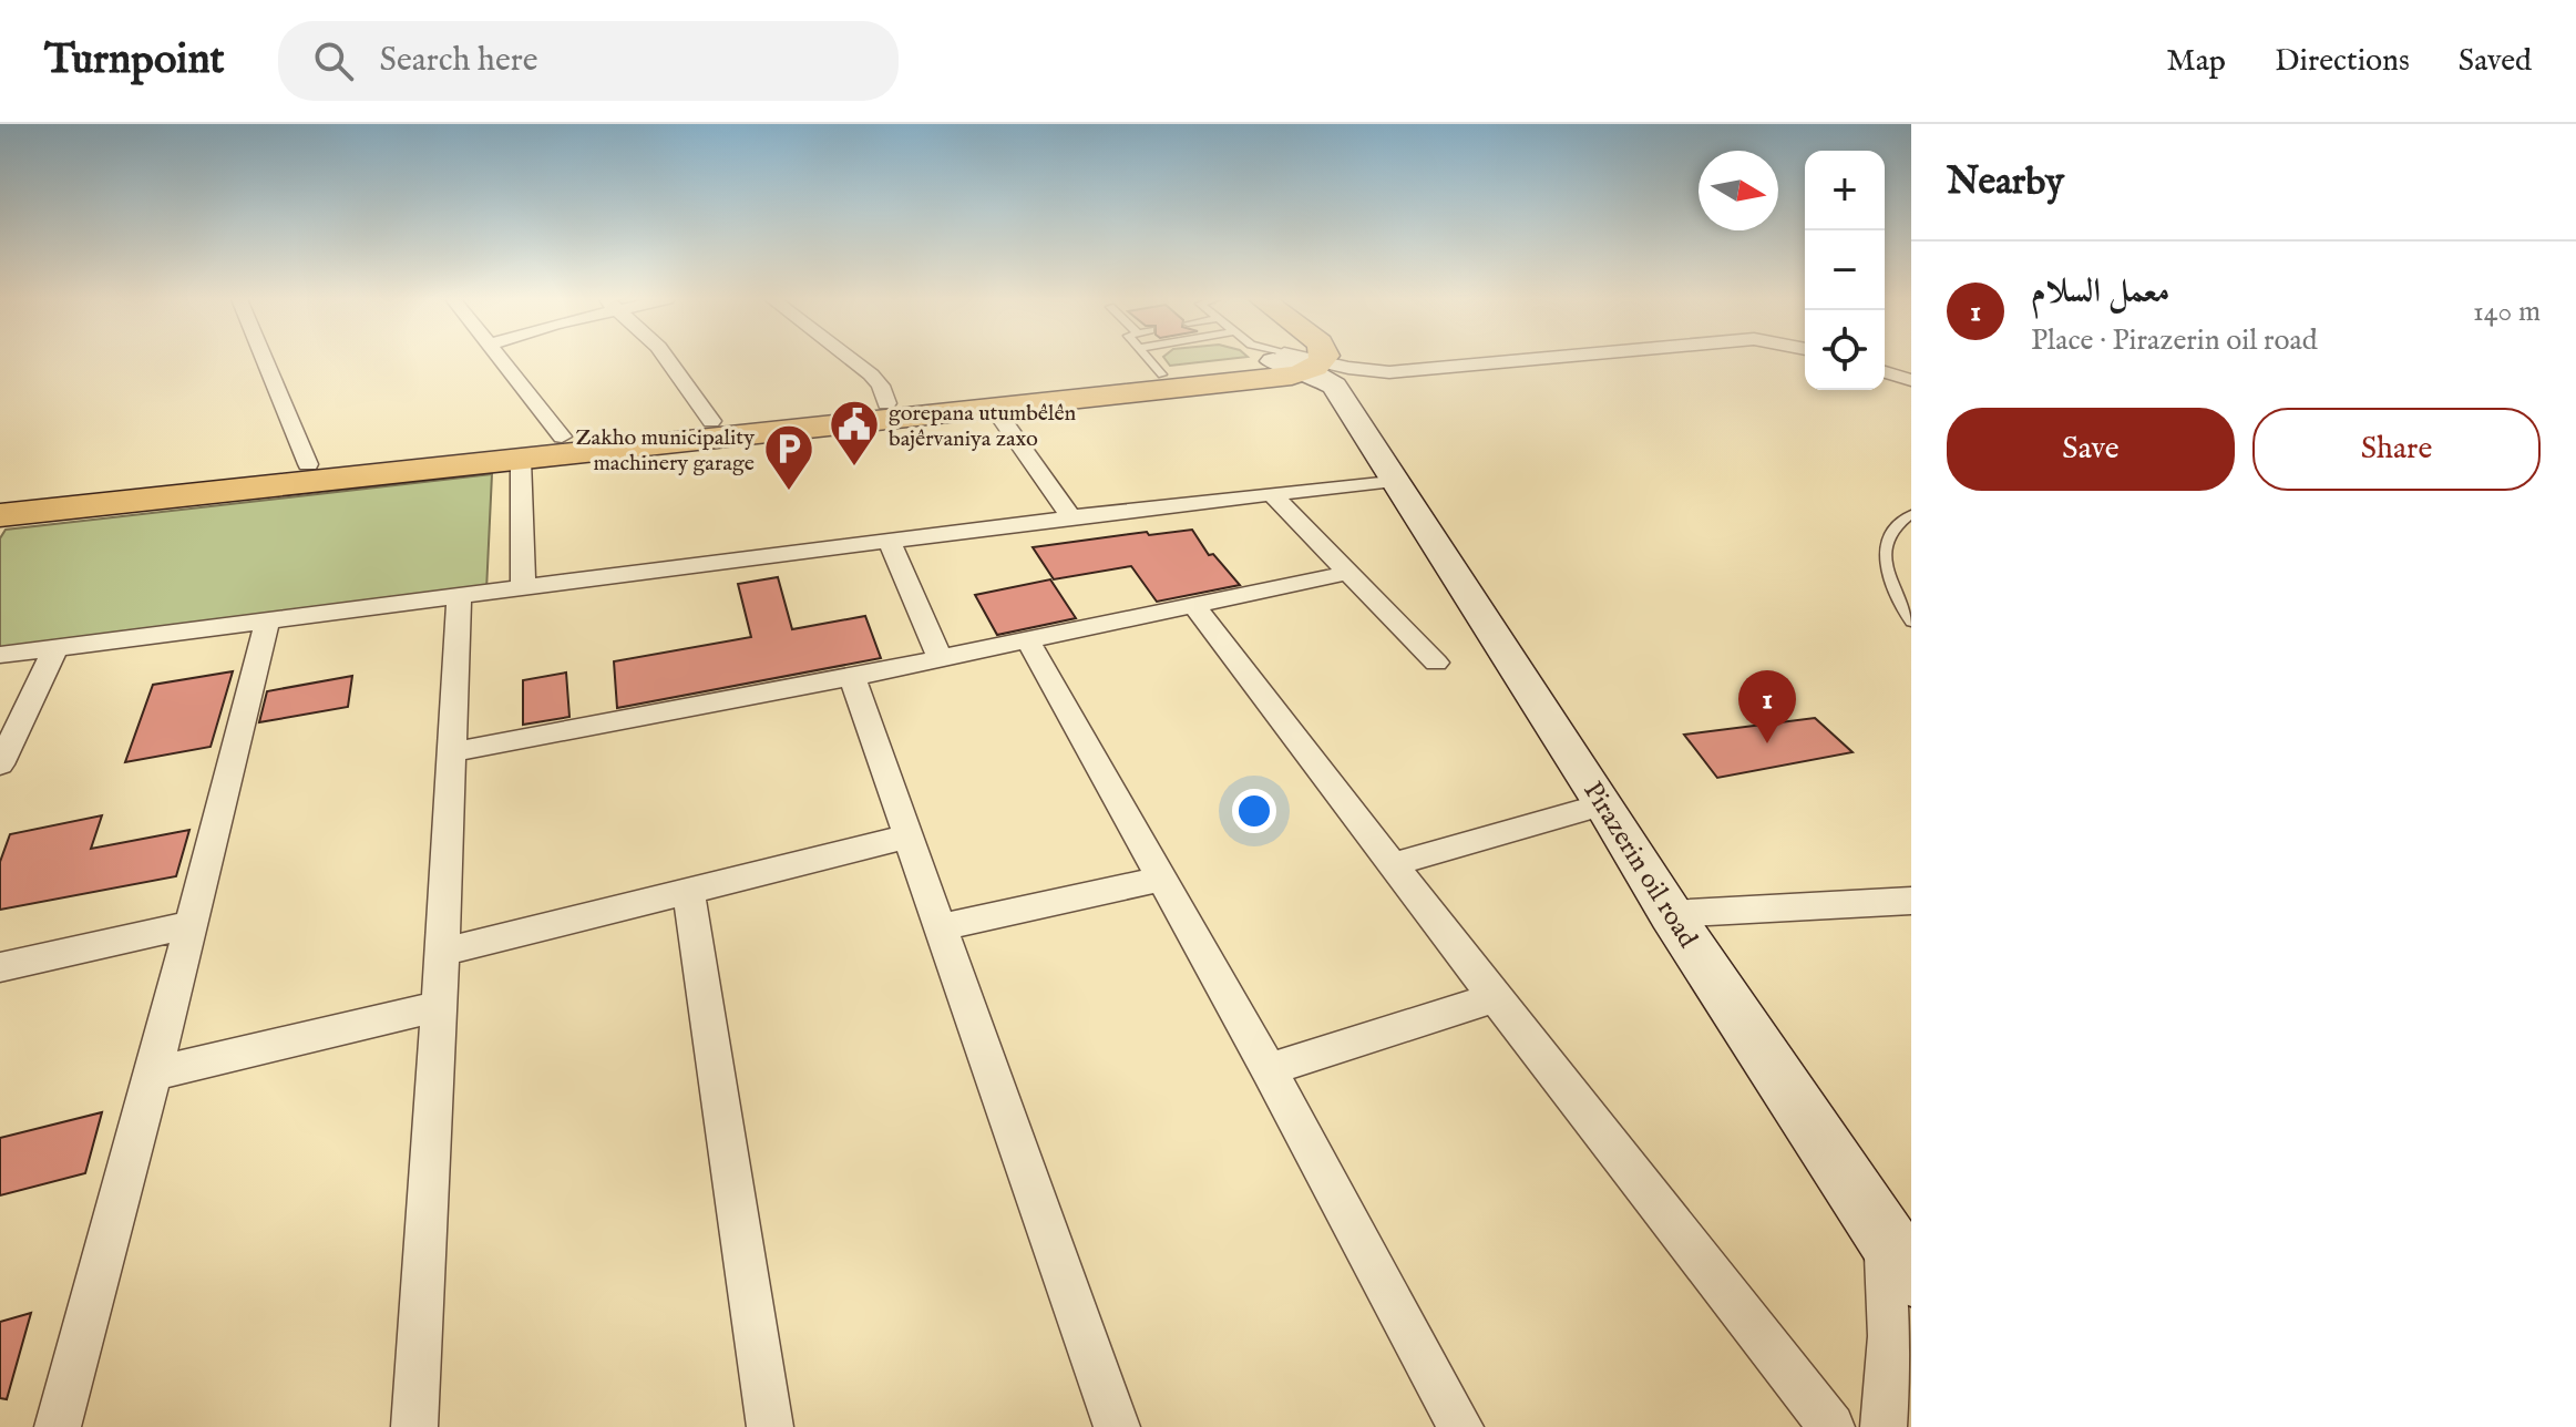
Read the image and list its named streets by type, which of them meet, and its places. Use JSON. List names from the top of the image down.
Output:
{
  "streets": {
    "main road": ["Pirazerin oil road"]
  },
  "places": {
    "public building": ["gorepana utumbêlên bajêrvaniya zaxo"],
    "parking": ["Zakho municipality machinery garage"]
  },
  "north": "right",
  "page": {
    "header": "Turnpoint",
    "search": "Search here",
    "nav": ["Map", "Directions", "Saved"],
    "heading": "Nearby",
    "map_buttons": ["+", "−"],
    "list": [
      {
        "mark": "1",
        "name": "معمل السلام",
        "note": "Place · Pirazerin oil road",
        "value": "140 m"
      }
    ],
    "buttons": ["Save", "Share"],
    "pins": "1"
  }
}
